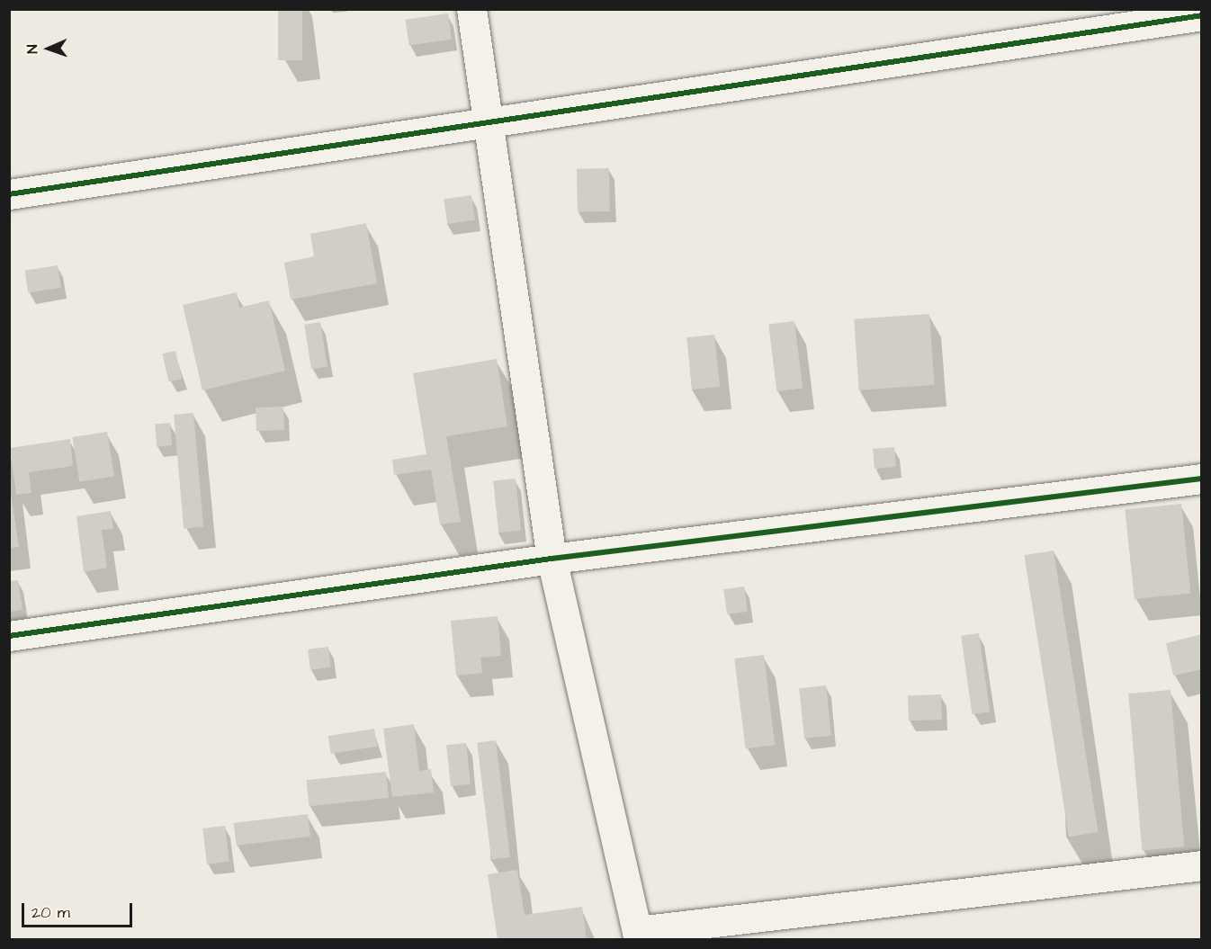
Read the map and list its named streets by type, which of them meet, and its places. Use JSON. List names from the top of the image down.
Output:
{
  "scale_bar": "20 m",
  "north": "left"
}
